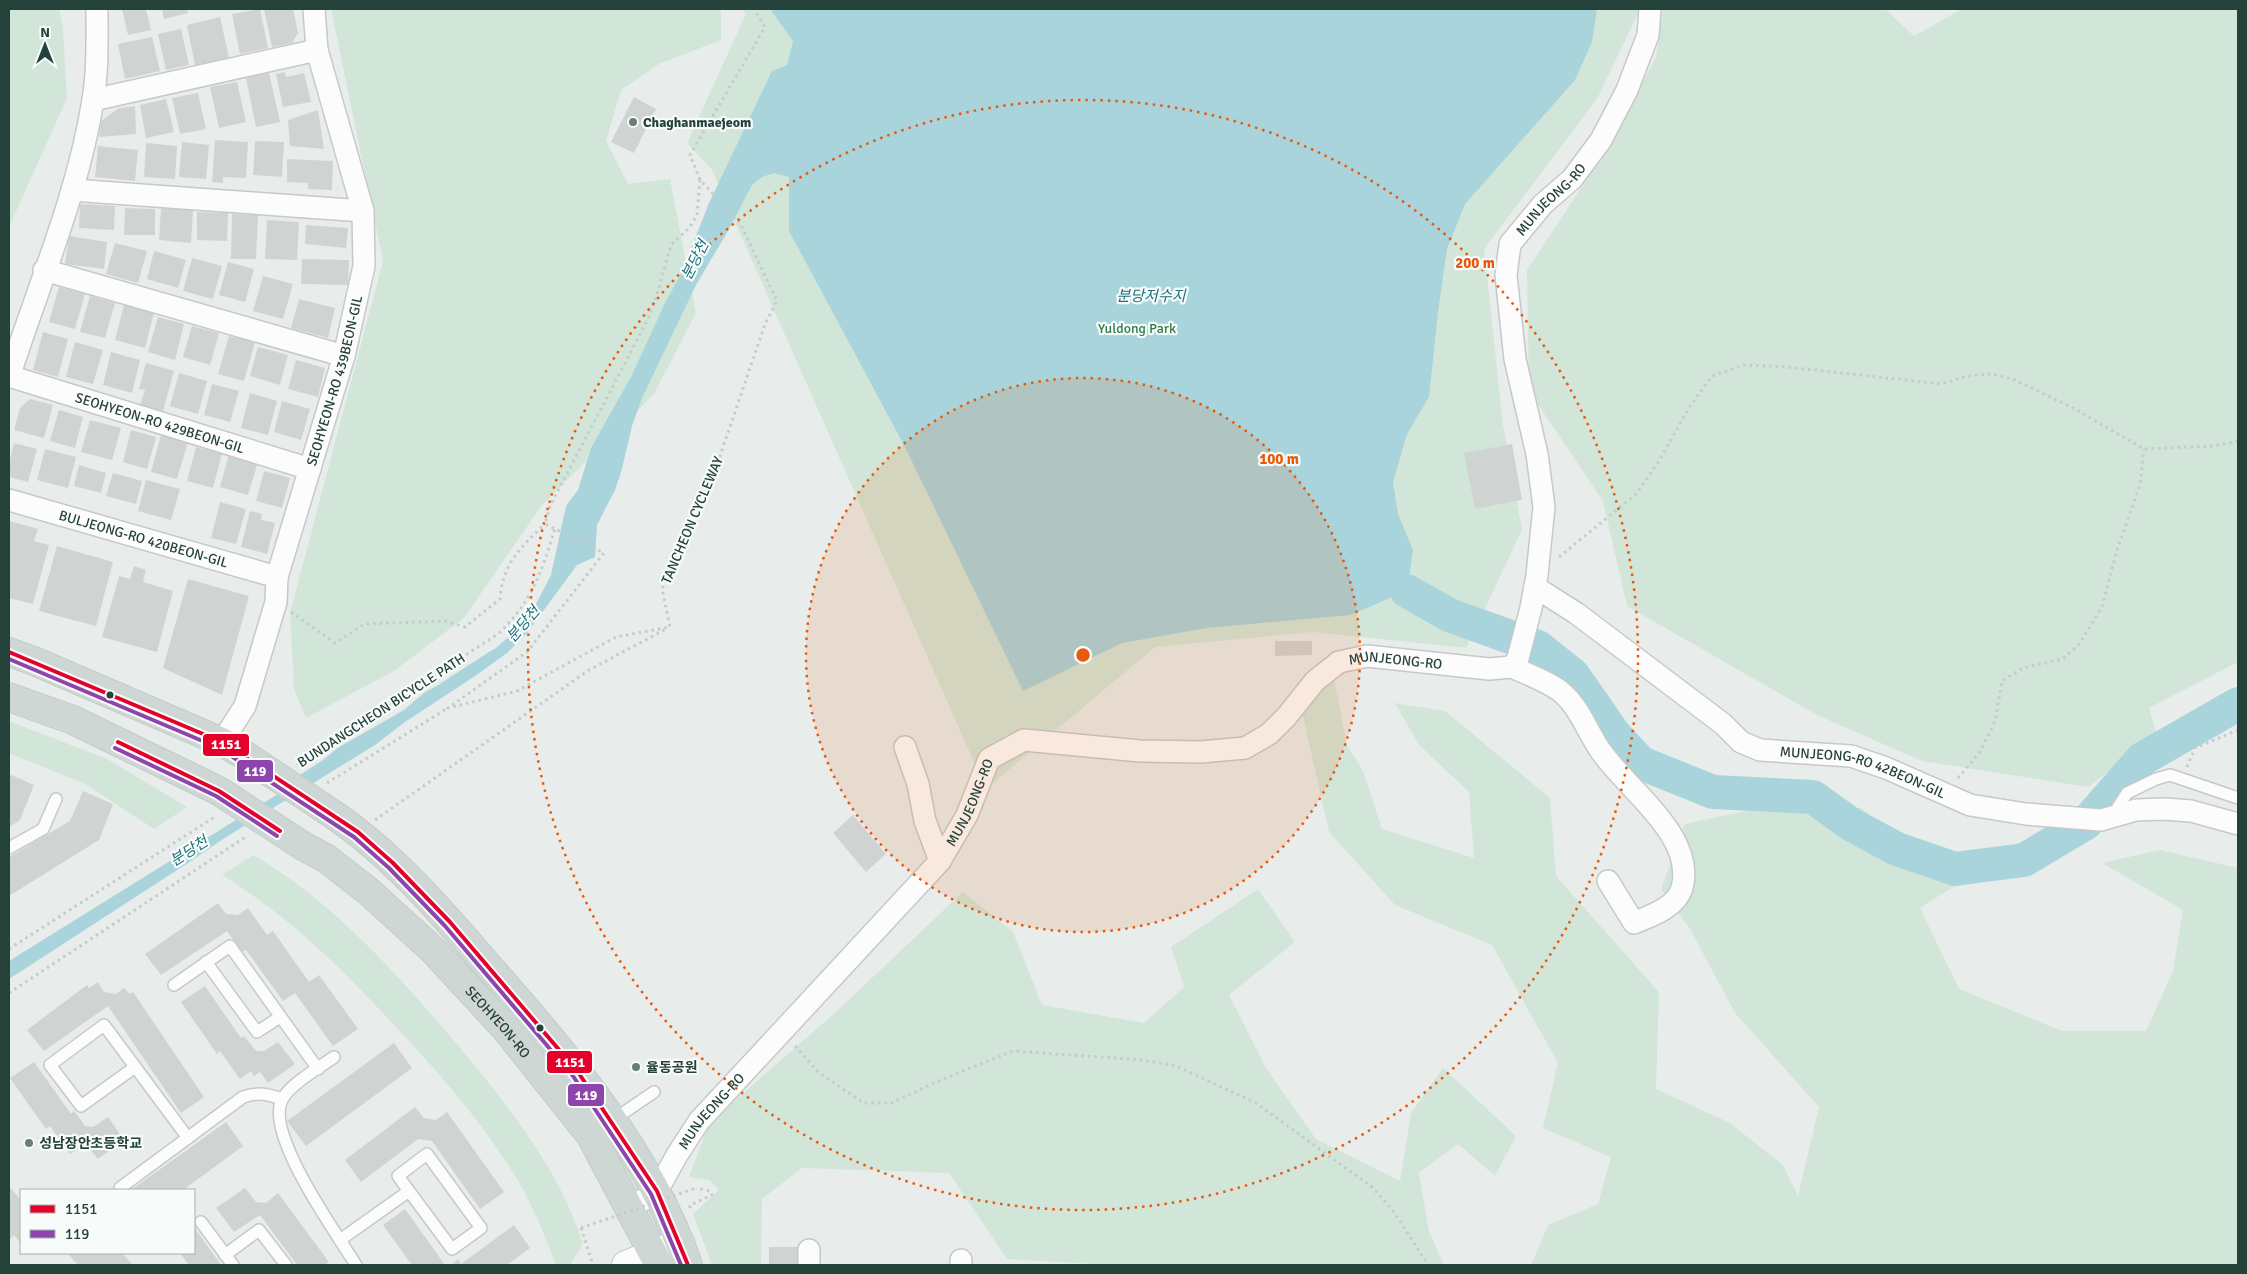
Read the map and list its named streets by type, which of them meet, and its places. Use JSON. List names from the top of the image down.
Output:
{
  "streets": {
    "main road": ["SEOHYEON-RO"],
    "street": [
      "MUNJEONG-RO",
      "SEOHYEON-RO 439BEON-GIL",
      "SEOHYEON-RO 429BEON-GIL",
      "BULJEONG-RO 420BEON-GIL",
      "MUNJEONG-RO 42BEON-GIL"
    ],
    "path": ["TANCHEON CYCLEWAY", "BUNDANGCHEON BICYCLE PATH"]
  },
  "crossings": [
    ["MUNJEONG-RO", "MUNJEONG-RO 42BEON-GIL"],
    ["MUNJEONG-RO", "SEOHYEON-RO"],
    ["SEOHYEON-RO 439BEON-GIL", "SEOHYEON-RO 429BEON-GIL"],
    ["SEOHYEON-RO 439BEON-GIL", "BULJEONG-RO 420BEON-GIL"]
  ],
  "water": ["분당천", "분당저수지"],
  "parks": ["Yuldong Park"],
  "places": ["Chaghanmaejeom", "율동공원", "성남장안초등학교"],
  "lines": ["transit line 1151", "transit line 119"],
  "legend": ["1151", "119"],
  "north": "top",
  "rings": ["200 m", "100 m"]
}
